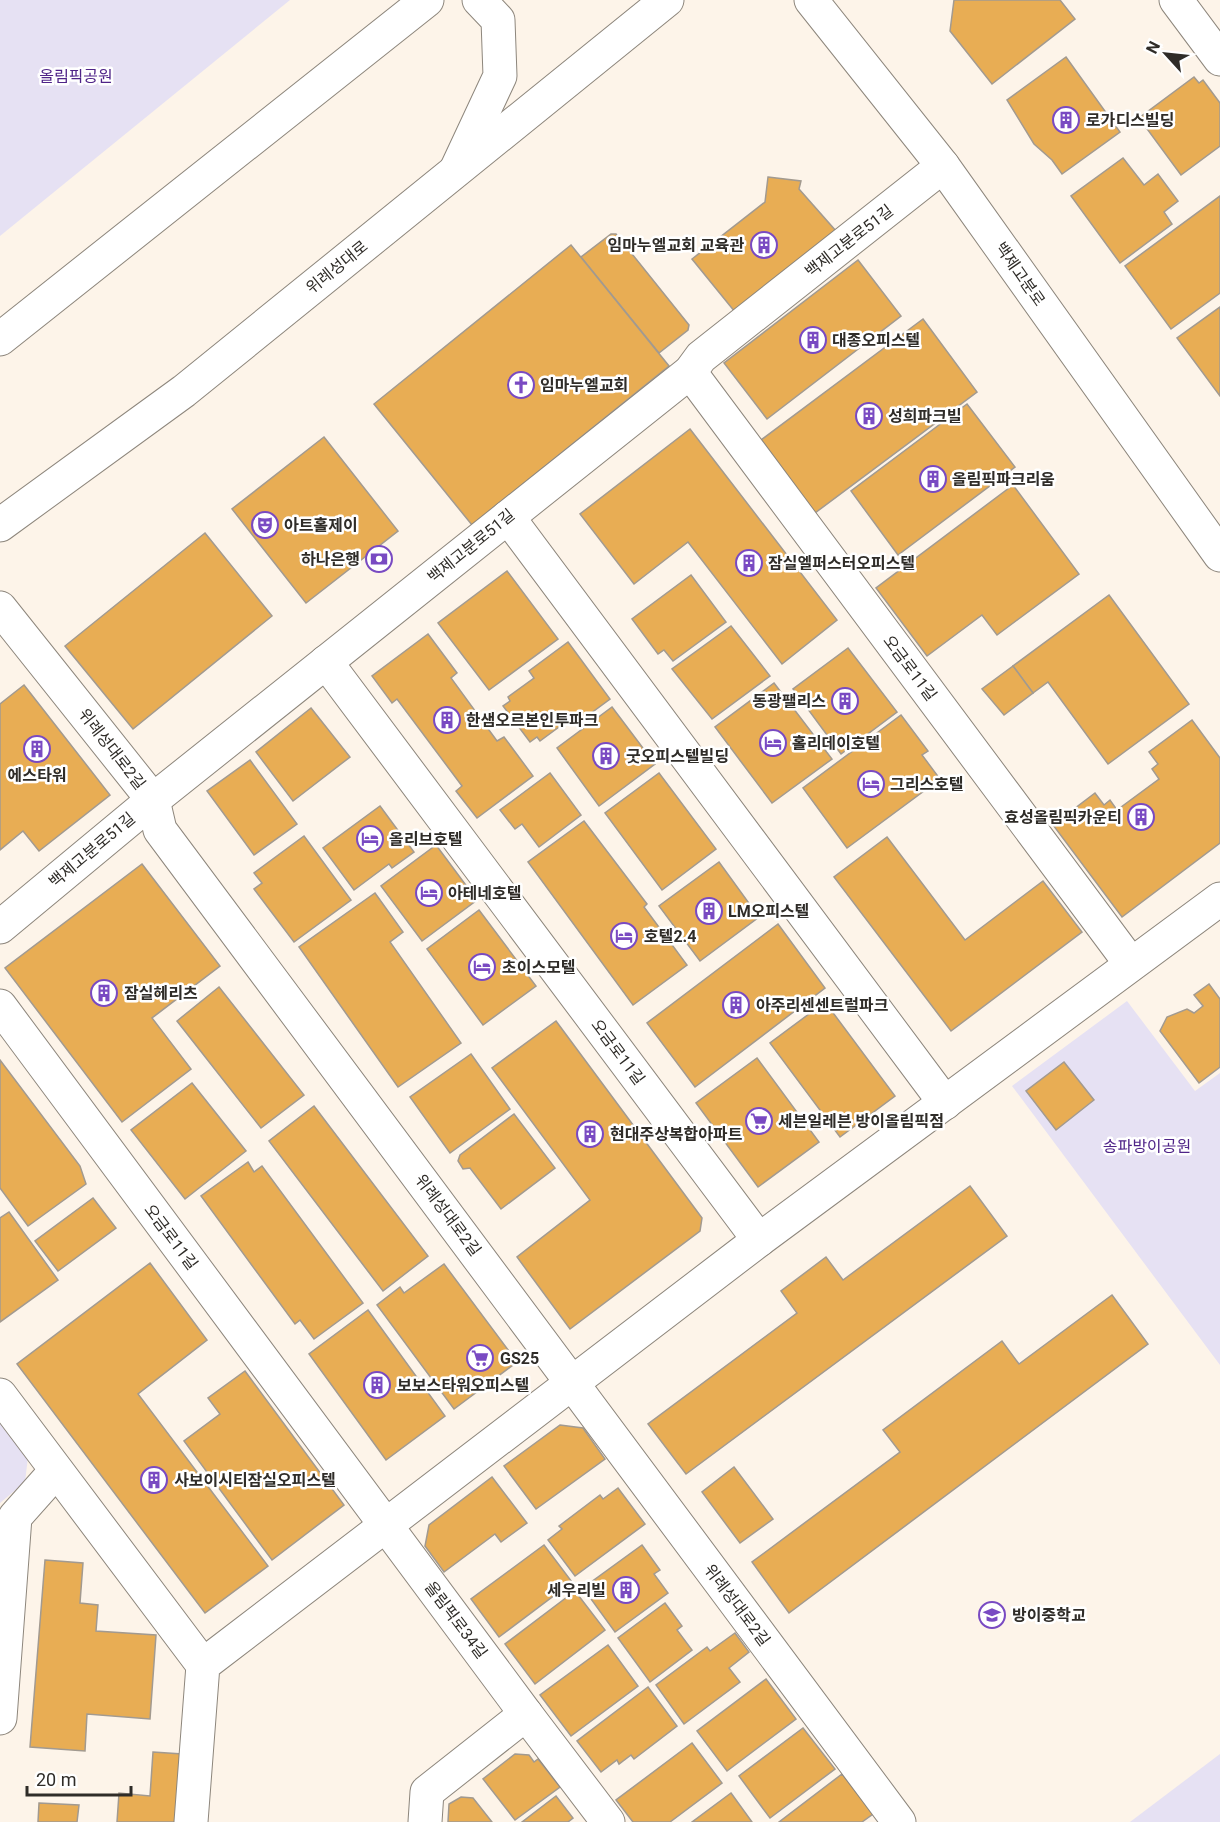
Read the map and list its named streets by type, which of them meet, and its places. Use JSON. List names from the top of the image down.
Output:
{
  "streets": {
    "street": [
      "백제고분로51길",
      "위례성대로",
      "백제고분로",
      "오금로11길",
      "위례성대로2길",
      "올림픽로34길"
    ]
  },
  "crossings": [
    ["백제고분로51길", "백제고분로"],
    ["백제고분로51길", "오금로11길"],
    ["백제고분로51길", "위례성대로2길"],
    ["오금로11길", "올림픽로34길"]
  ],
  "parks": ["올림픽공원", "송파방이공원"],
  "places": {
    "building": [
      "로가디스빌딩",
      "임마누엘교회 교육관",
      "대종오피스텔",
      "성희파크빌",
      "올림픽파크리움",
      "잠실엘퍼스터오피스텔",
      "동광팰리스",
      "한샘오르본인투파크",
      "에스타워",
      "굿오피스텔빌딩",
      "효성올림픽카운티",
      "LM오피스텔",
      "잠실헤리츠",
      "아주리센센트럴파크",
      "현대주상복합아파트",
      "보보스타워오피스텔",
      "사보이시티잠실오피스텔",
      "세우리빌"
    ],
    "church": ["임마누엘교회"],
    "theatre": ["아트홀제이"],
    "bank": ["하나은행"],
    "hotel": [
      "홀리데이호텔",
      "그리스호텔",
      "올리브호텔",
      "아테네호텔",
      "호텔2.4",
      "초이스모텔"
    ],
    "supermarket": ["세븐일레븐 방이올림픽점", "GS25"],
    "school or university": ["방이중학교"]
  },
  "scale_bar": "20 m",
  "north": "top left"
}
